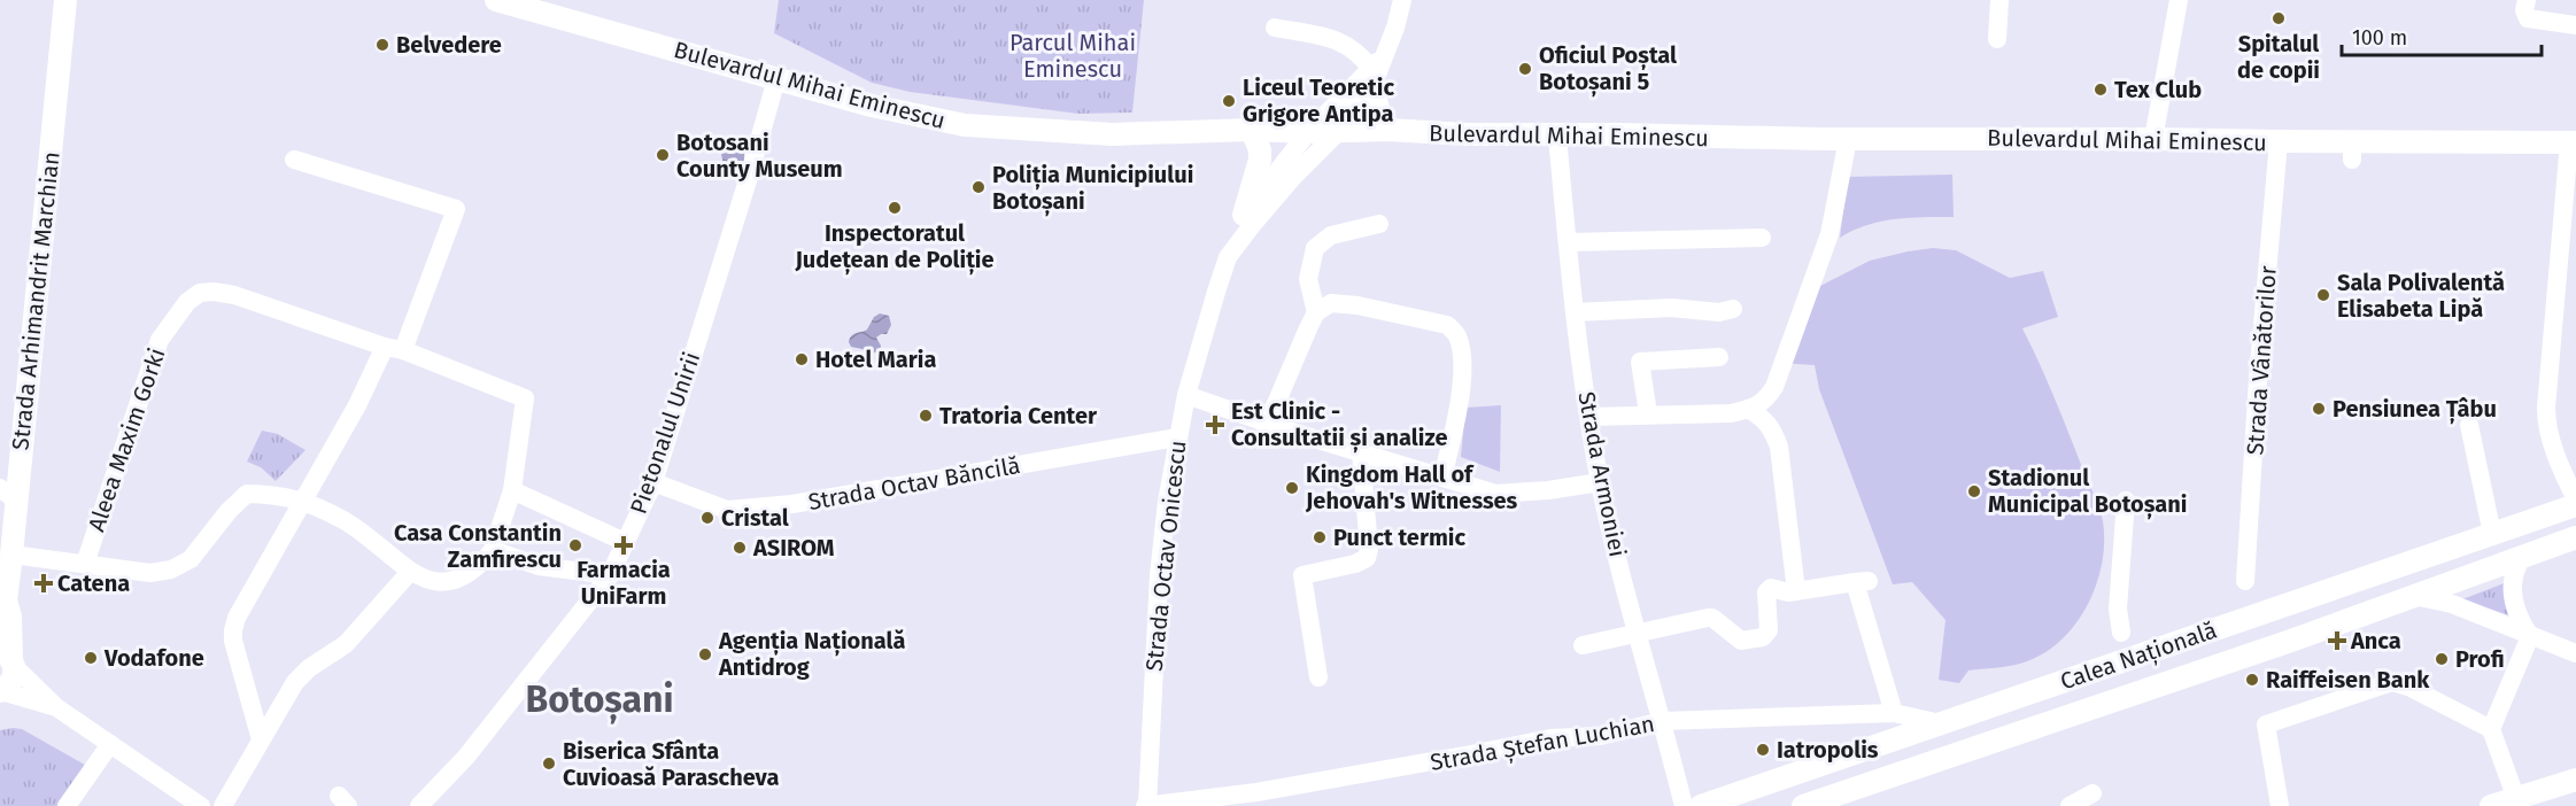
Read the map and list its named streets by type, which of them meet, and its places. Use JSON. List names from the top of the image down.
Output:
{
  "streets": {
    "main road": ["Bulevardul Mihai Eminescu", "Strada Arhimandrit Marchian", "Calea Națională"],
    "street": [
      "Strada Vânătorilor",
      "Pietonalul Unirii",
      "Aleea Maxim Gorki",
      "Strada Armoniei",
      "Strada Octav Băncilă",
      "Strada Octav Onicescu",
      "Strada Ștefan Luchian"
    ]
  },
  "crossings": [
    ["Bulevardul Mihai Eminescu", "Strada Vânătorilor"],
    ["Bulevardul Mihai Eminescu", "Pietonalul Unirii"],
    ["Bulevardul Mihai Eminescu", "Strada Armoniei"],
    ["Bulevardul Mihai Eminescu", "Strada Octav Onicescu"],
    ["Strada Arhimandrit Marchian", "Aleea Maxim Gorki"],
    ["Pietonalul Unirii", "Strada Octav Băncilă"],
    ["Strada Armoniei", "Strada Ștefan Luchian"],
    ["Strada Octav Băncilă", "Strada Octav Onicescu"],
    ["Strada Octav Onicescu", "Strada Ștefan Luchian"],
    ["Calea Națională", "Strada Ștefan Luchian"]
  ],
  "districts": ["Botoșani"],
  "parks": ["Parcul Mihai Eminescu"],
  "places": {
    "other": [
      "Spitalul de copii",
      "Belvedere",
      "Oficiul Poștal Botoșani 5",
      "Tex Club",
      "Liceul Teoretic Grigore Antipa",
      "Botosani County Museum",
      "Poliția Municipiului Botoșani",
      "Inspectoratul Județean de Poliție",
      "Sala Polivalentă Elisabeta Lipă",
      "Hotel Maria",
      "Pensiunea Țâbu",
      "Tratoria Center",
      "Kingdom Hall of Jehovah's Witnesses",
      "Stadionul Municipal Botoșani",
      "Cristal",
      "Punct termic",
      "Casa Constantin Zamfirescu",
      "ASIROM",
      "Agenția Națională Antidrog",
      "Vodafone",
      "Profi",
      "Raiffeisen Bank",
      "Iatropolis",
      "Biserica Sfânta Cuvioasă Parascheva"
    ],
    "health": [
      "Est Clinic - Consultatii și analize",
      "Farmacia UniFarm",
      "Catena",
      "Anca"
    ]
  },
  "scale_bar": "100 m"
}
